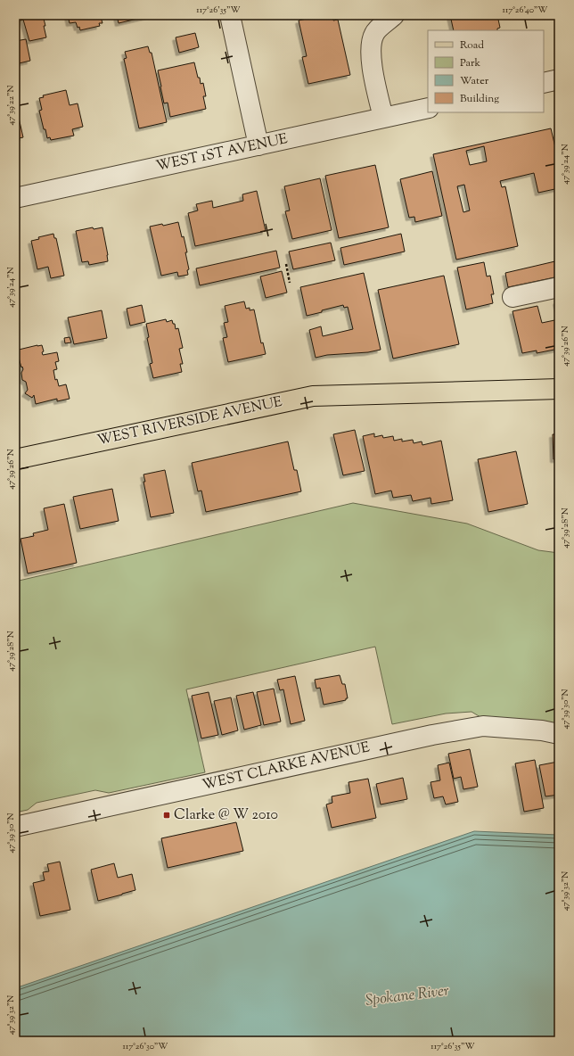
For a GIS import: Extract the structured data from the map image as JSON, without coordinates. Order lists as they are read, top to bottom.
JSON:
{
  "streets": {
    "main road": ["WEST RIVERSIDE AVENUE"],
    "street": ["WEST 1ST AVENUE", "WEST CLARKE AVENUE"]
  },
  "water": ["Spokane River"],
  "places": {
    "transit": ["Clarke @ W 2010"]
  },
  "legend": [
    "Road",
    "Park",
    "Water",
    "Building"
  ],
  "coordinates": [
    "117°26'35\"W",
    "117°26'40\"W",
    "47°39'22\"N",
    "47°39'24\"N",
    "47°39'26\"N",
    "47°39'28\"N",
    "47°39'30\"N",
    "47°39'32\"N",
    "117°26'30\"W"
  ]
}
